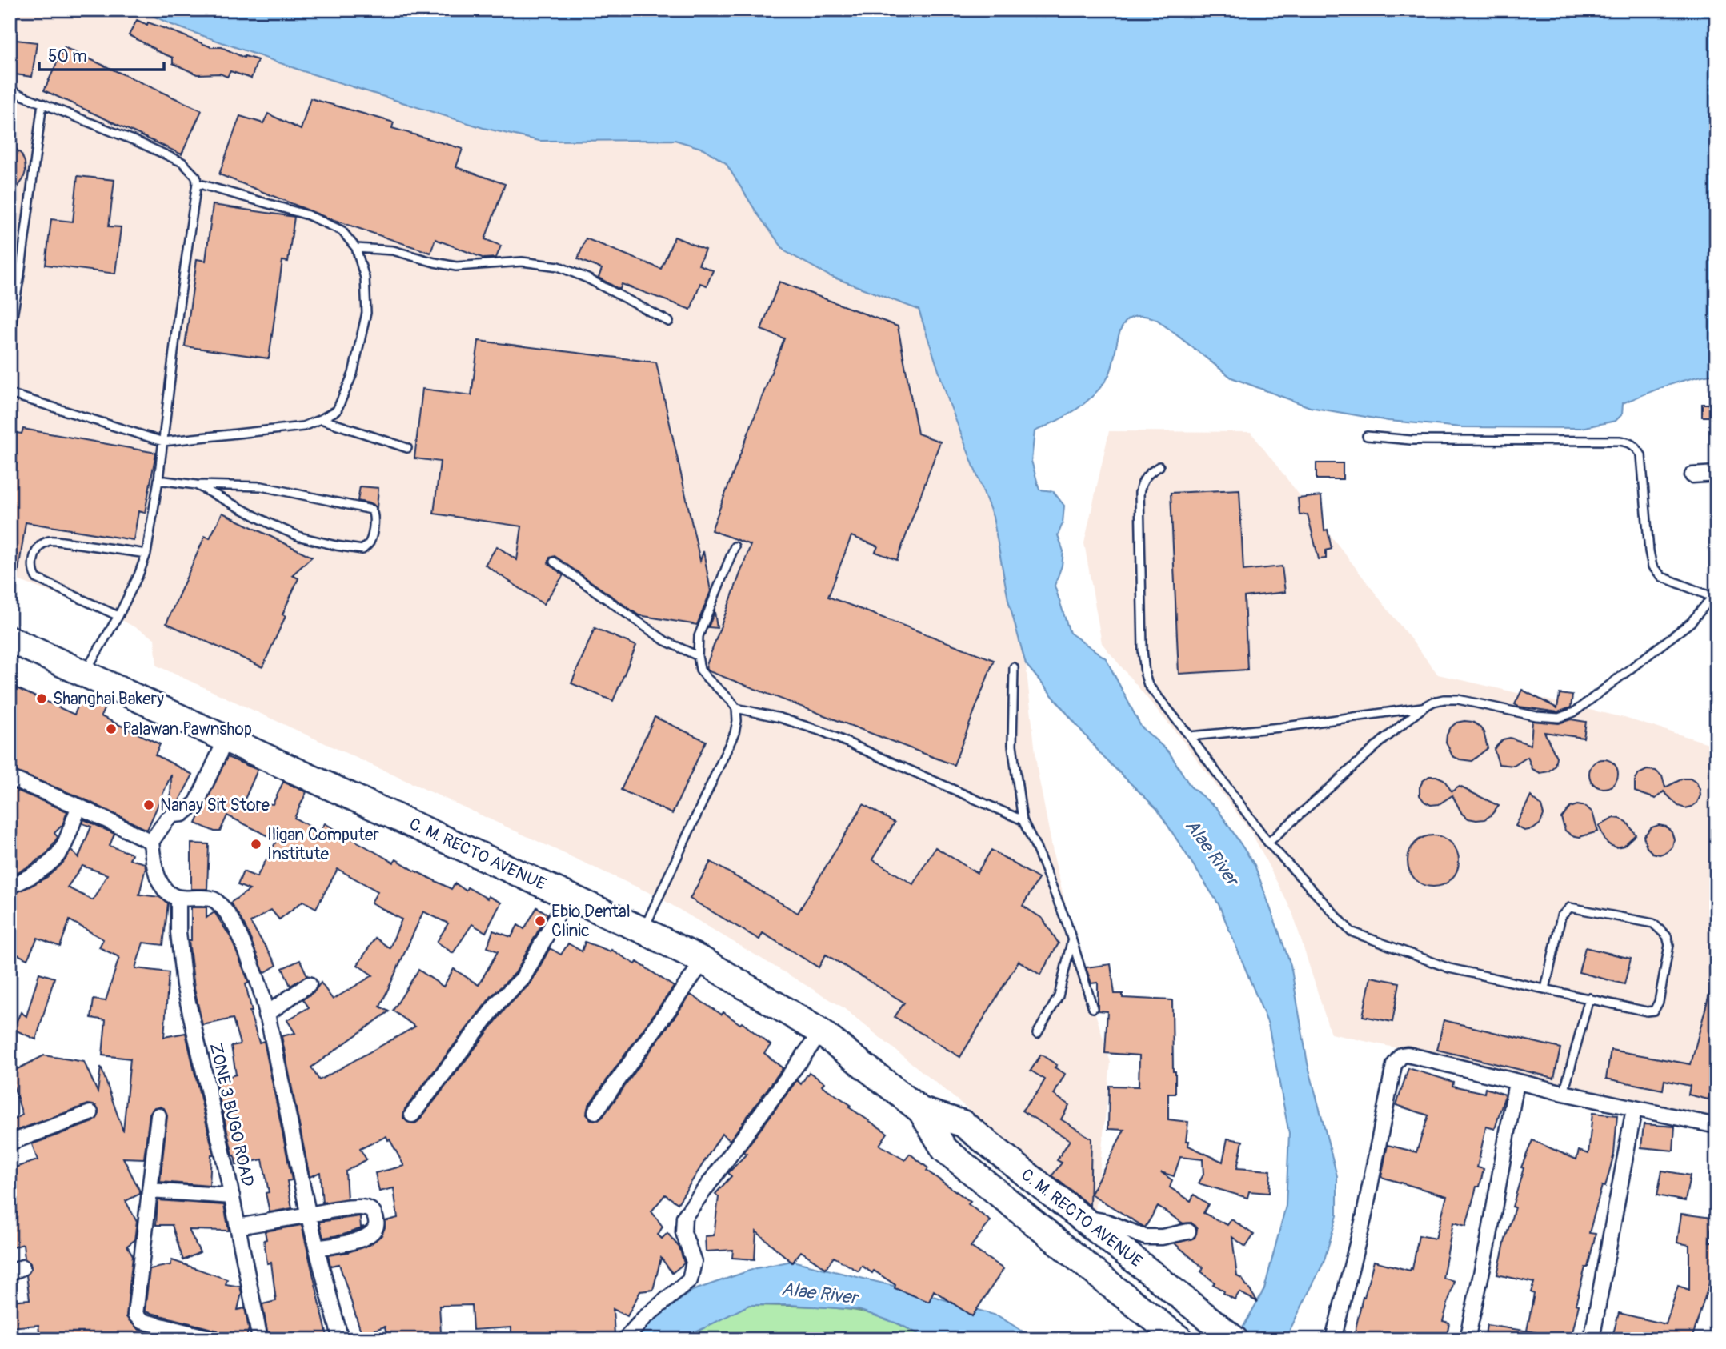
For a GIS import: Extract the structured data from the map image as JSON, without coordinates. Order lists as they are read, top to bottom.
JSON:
{
  "streets": {
    "highway": ["C. M. RECTO AVENUE"],
    "street": ["ZONE 3 BUGO ROAD"]
  },
  "water": ["Alae River"],
  "places": [
    "Shanghai Bakery",
    "Palawan Pawnshop",
    "Nanay Sit Store",
    "Iligan Computer Institute",
    "Ebio Dental Clinic"
  ],
  "scale_bar": "50 m"
}
